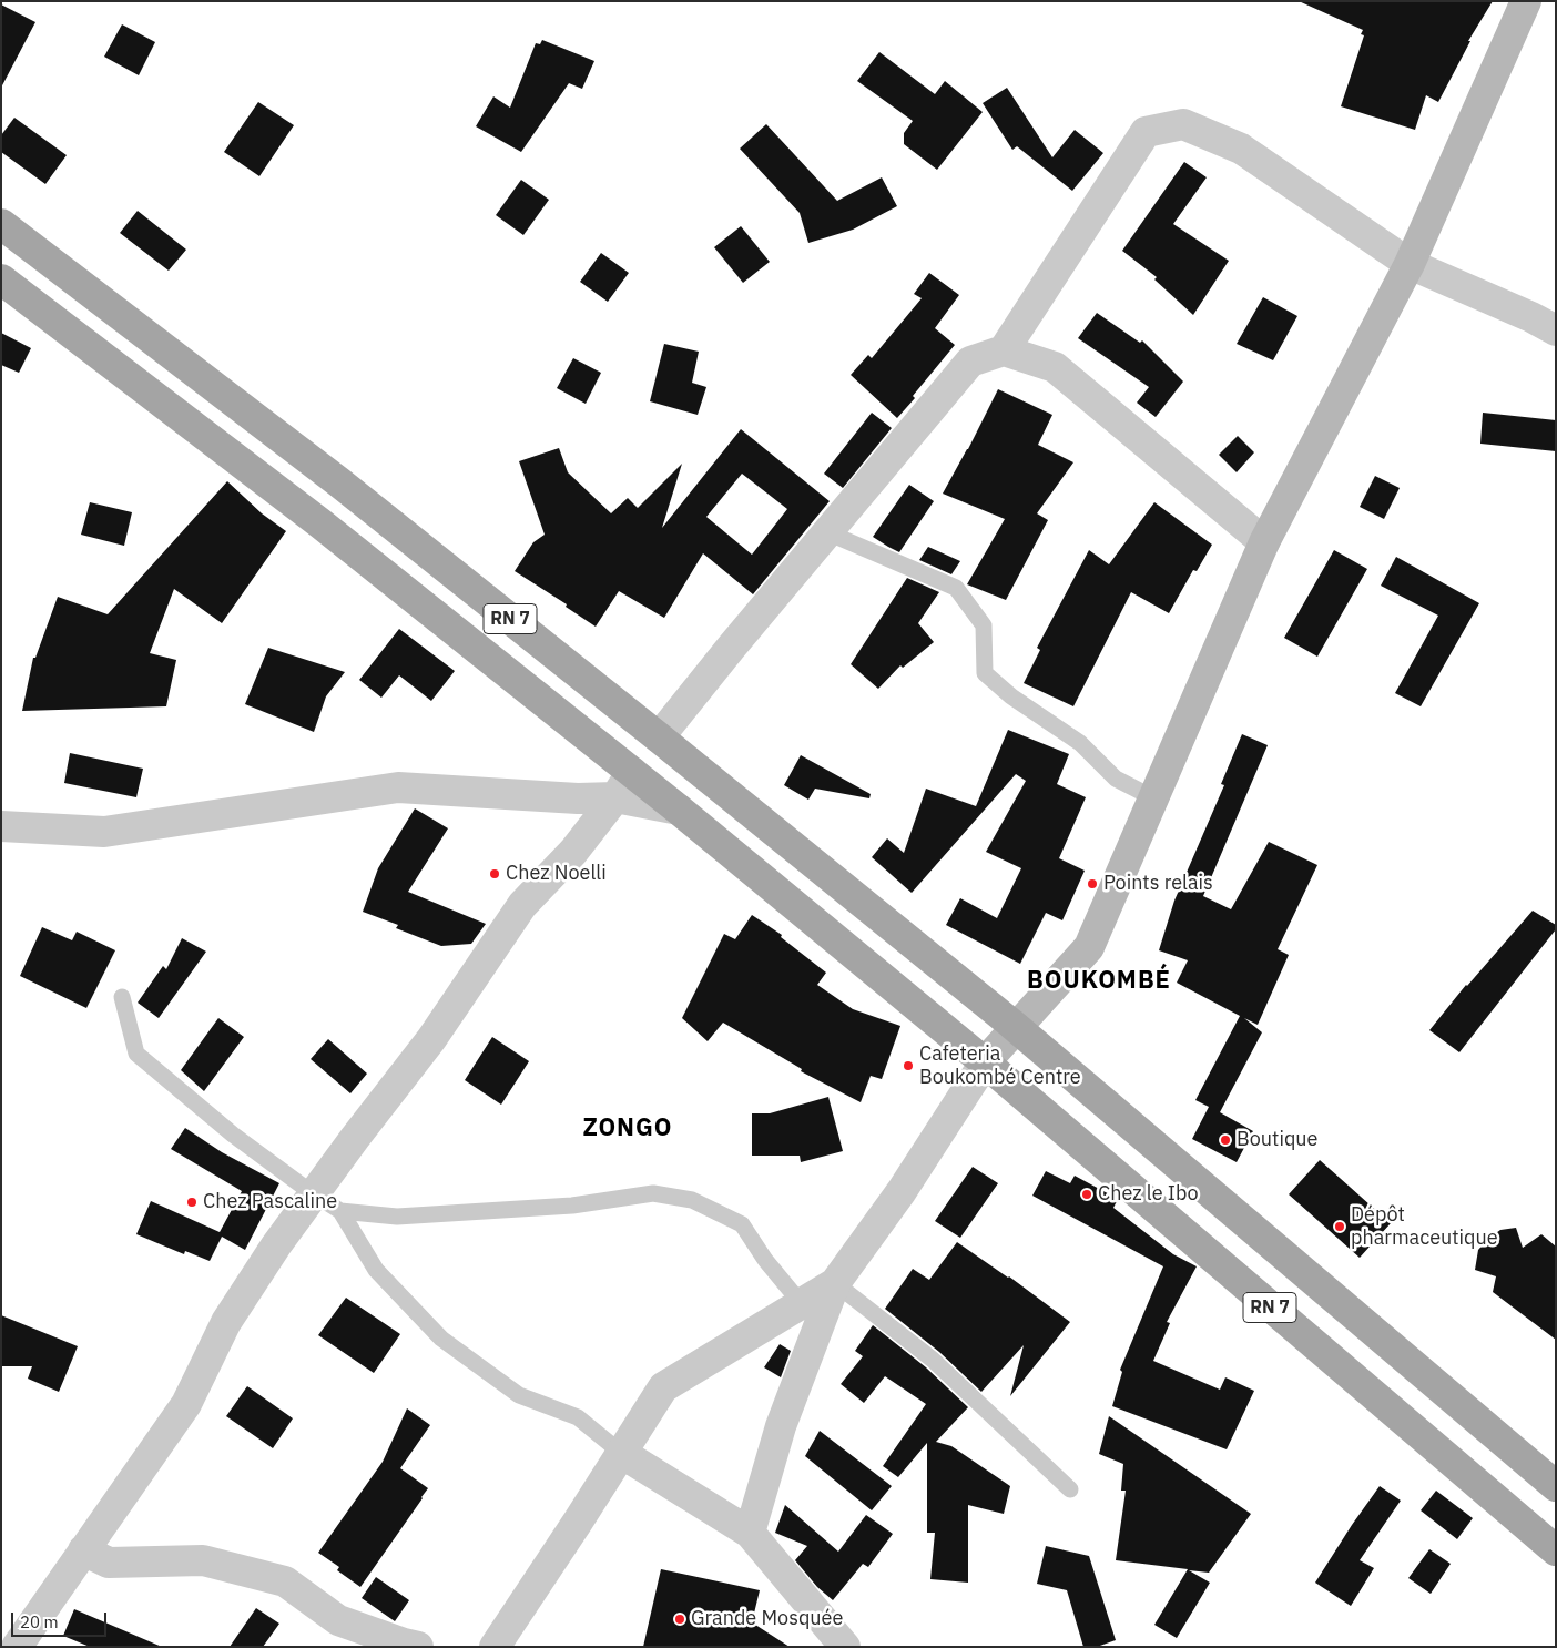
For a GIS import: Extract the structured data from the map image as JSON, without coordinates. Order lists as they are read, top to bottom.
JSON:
{
  "streets": {
    "main road": ["RN 7"]
  },
  "districts": ["BOUKOMBÉ", "ZONGO"],
  "places": [
    "Chez Noelli",
    "Points relais",
    "Cafeteria Boukombé Centre",
    "Boutique",
    "Chez le Ibo",
    "Chez Pascaline",
    "Dépôt pharmaceutique",
    "Grande Mosquée"
  ],
  "scale_bar": "20 m"
}
